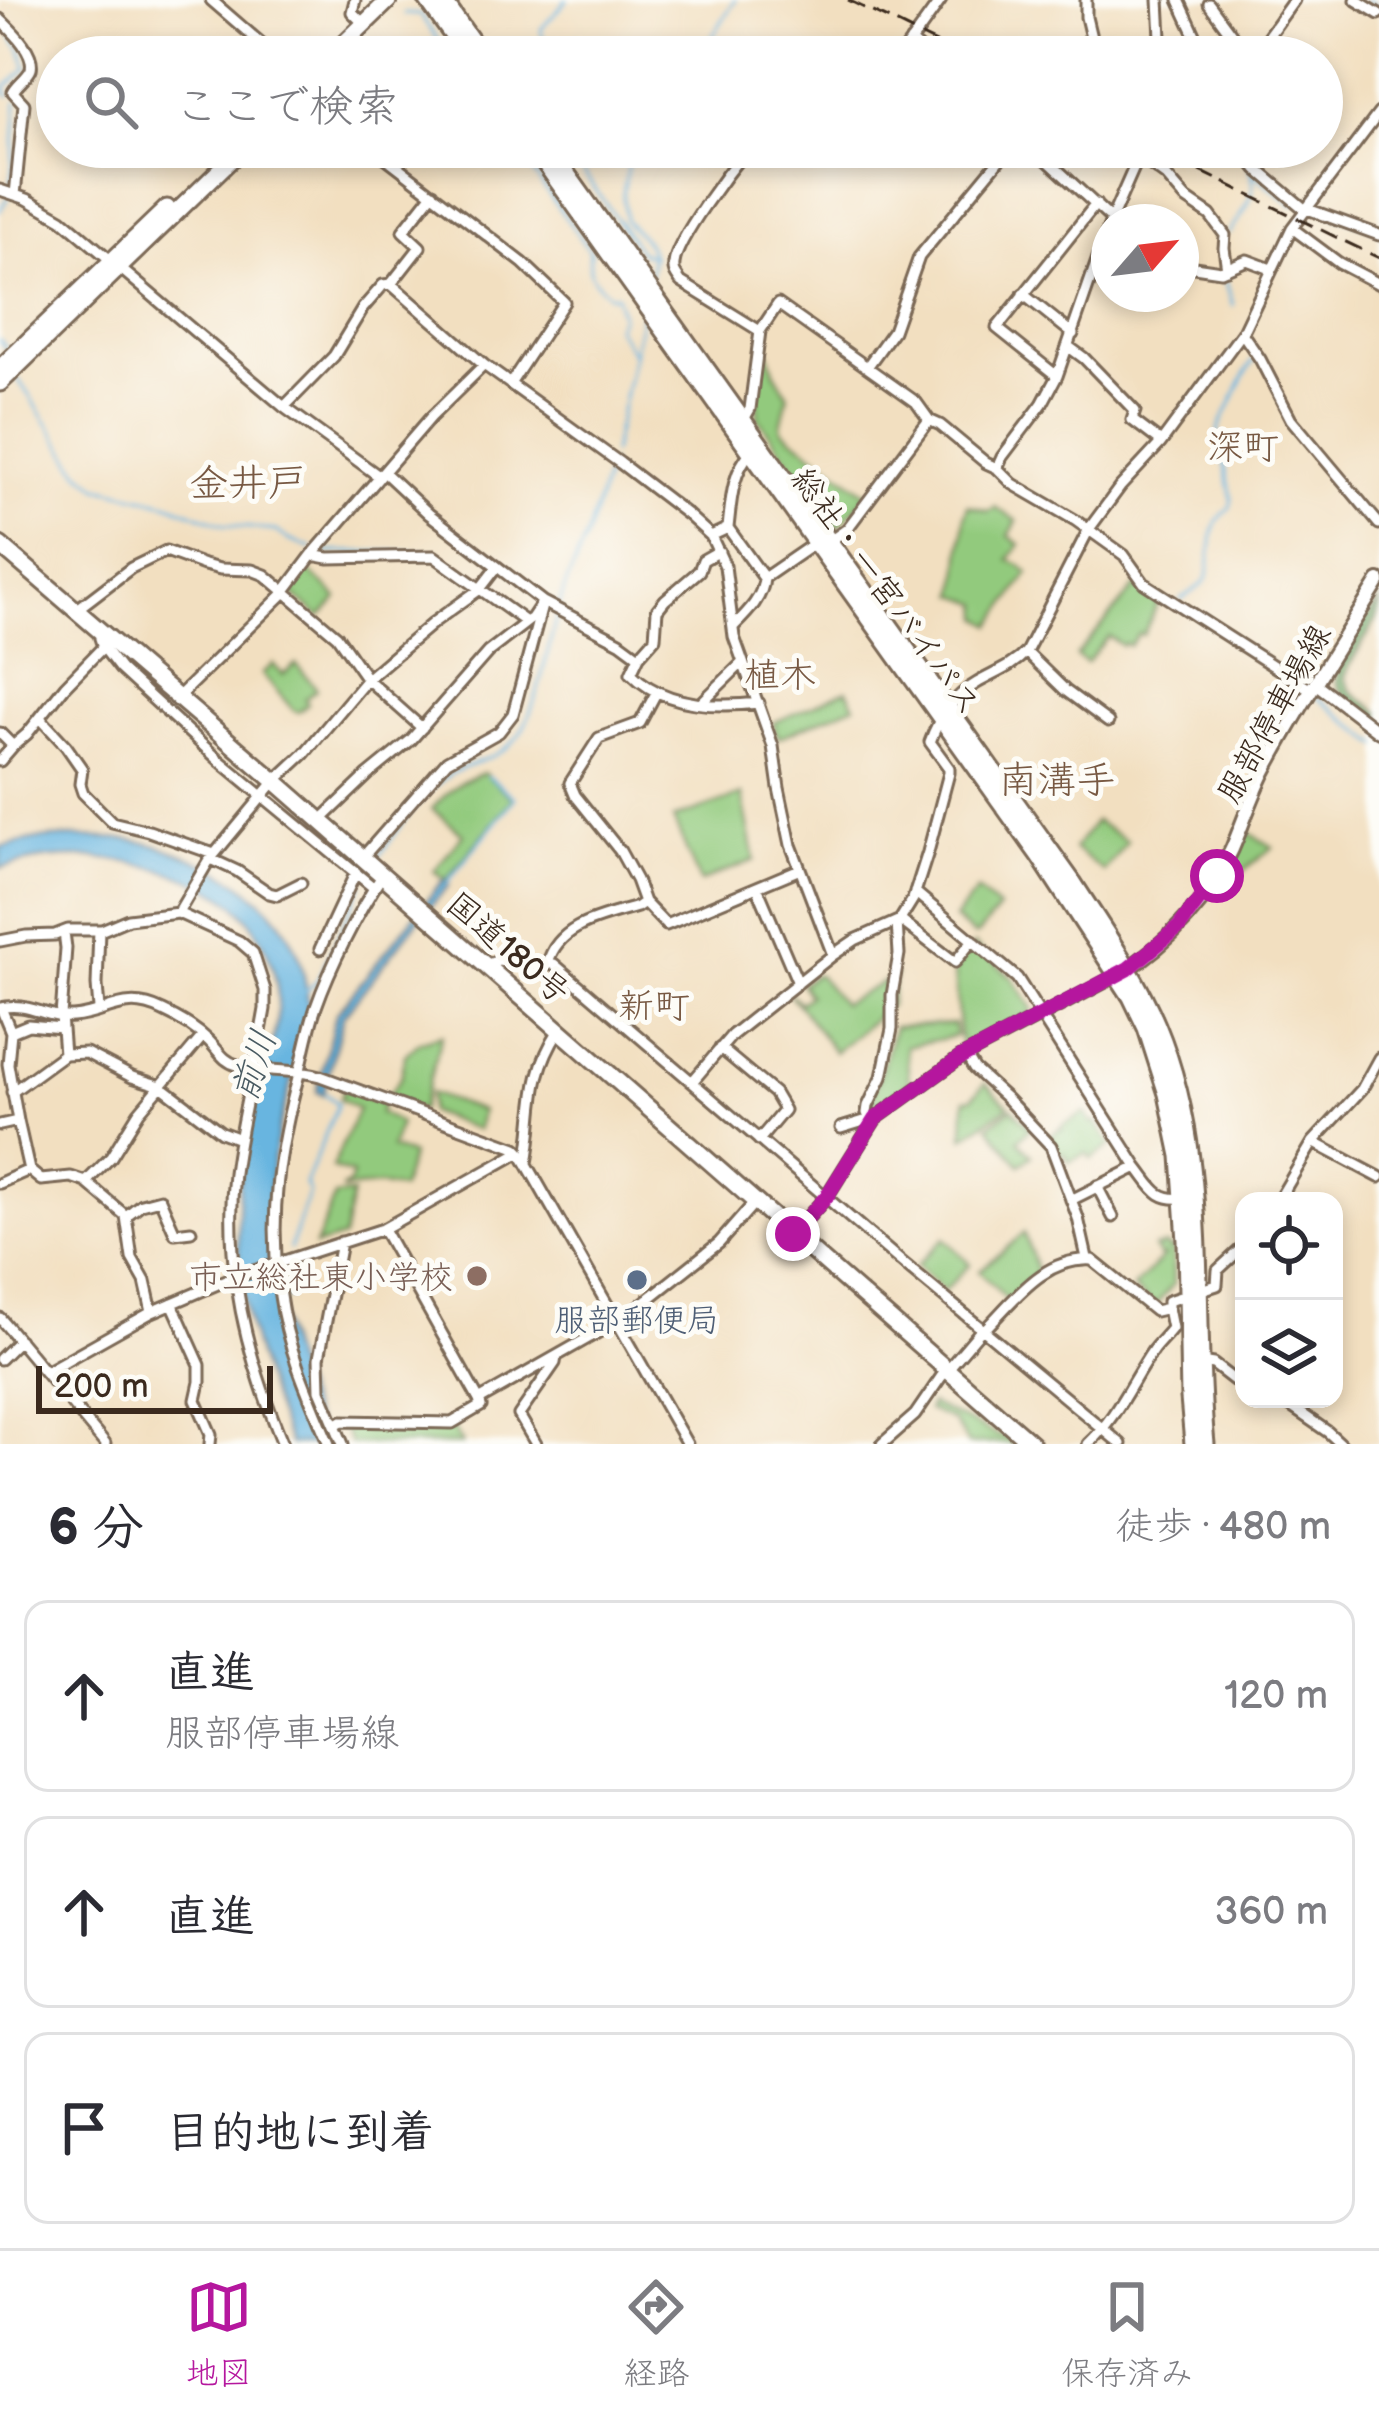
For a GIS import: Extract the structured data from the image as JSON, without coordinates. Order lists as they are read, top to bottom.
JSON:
{
  "streets": {
    "highway": ["総社・一宮バイパス", "国道180号"],
    "main road": ["服部停車場線"]
  },
  "crossings": [
    ["総社・一宮バイパス", "服部停車場線"]
  ],
  "districts": [
    "深町",
    "金井戸",
    "植木",
    "南溝手",
    "新町"
  ],
  "water": ["前川"],
  "places": ["市立総社東小学校", "服部郵便局"],
  "scale_bar": "200 m",
  "north": "top right",
  "page": {
    "search": "ここで検索",
    "scale": "200 m",
    "heading": ["6 分", "徒歩 · 480 m"],
    "list": [
      ["直進", "服部停車場線", "120 m"],
      ["直進", "360 m"],
      "目的地に到着"
    ],
    "nav": ["地図", "経路", "保存済み"]
  }
}
